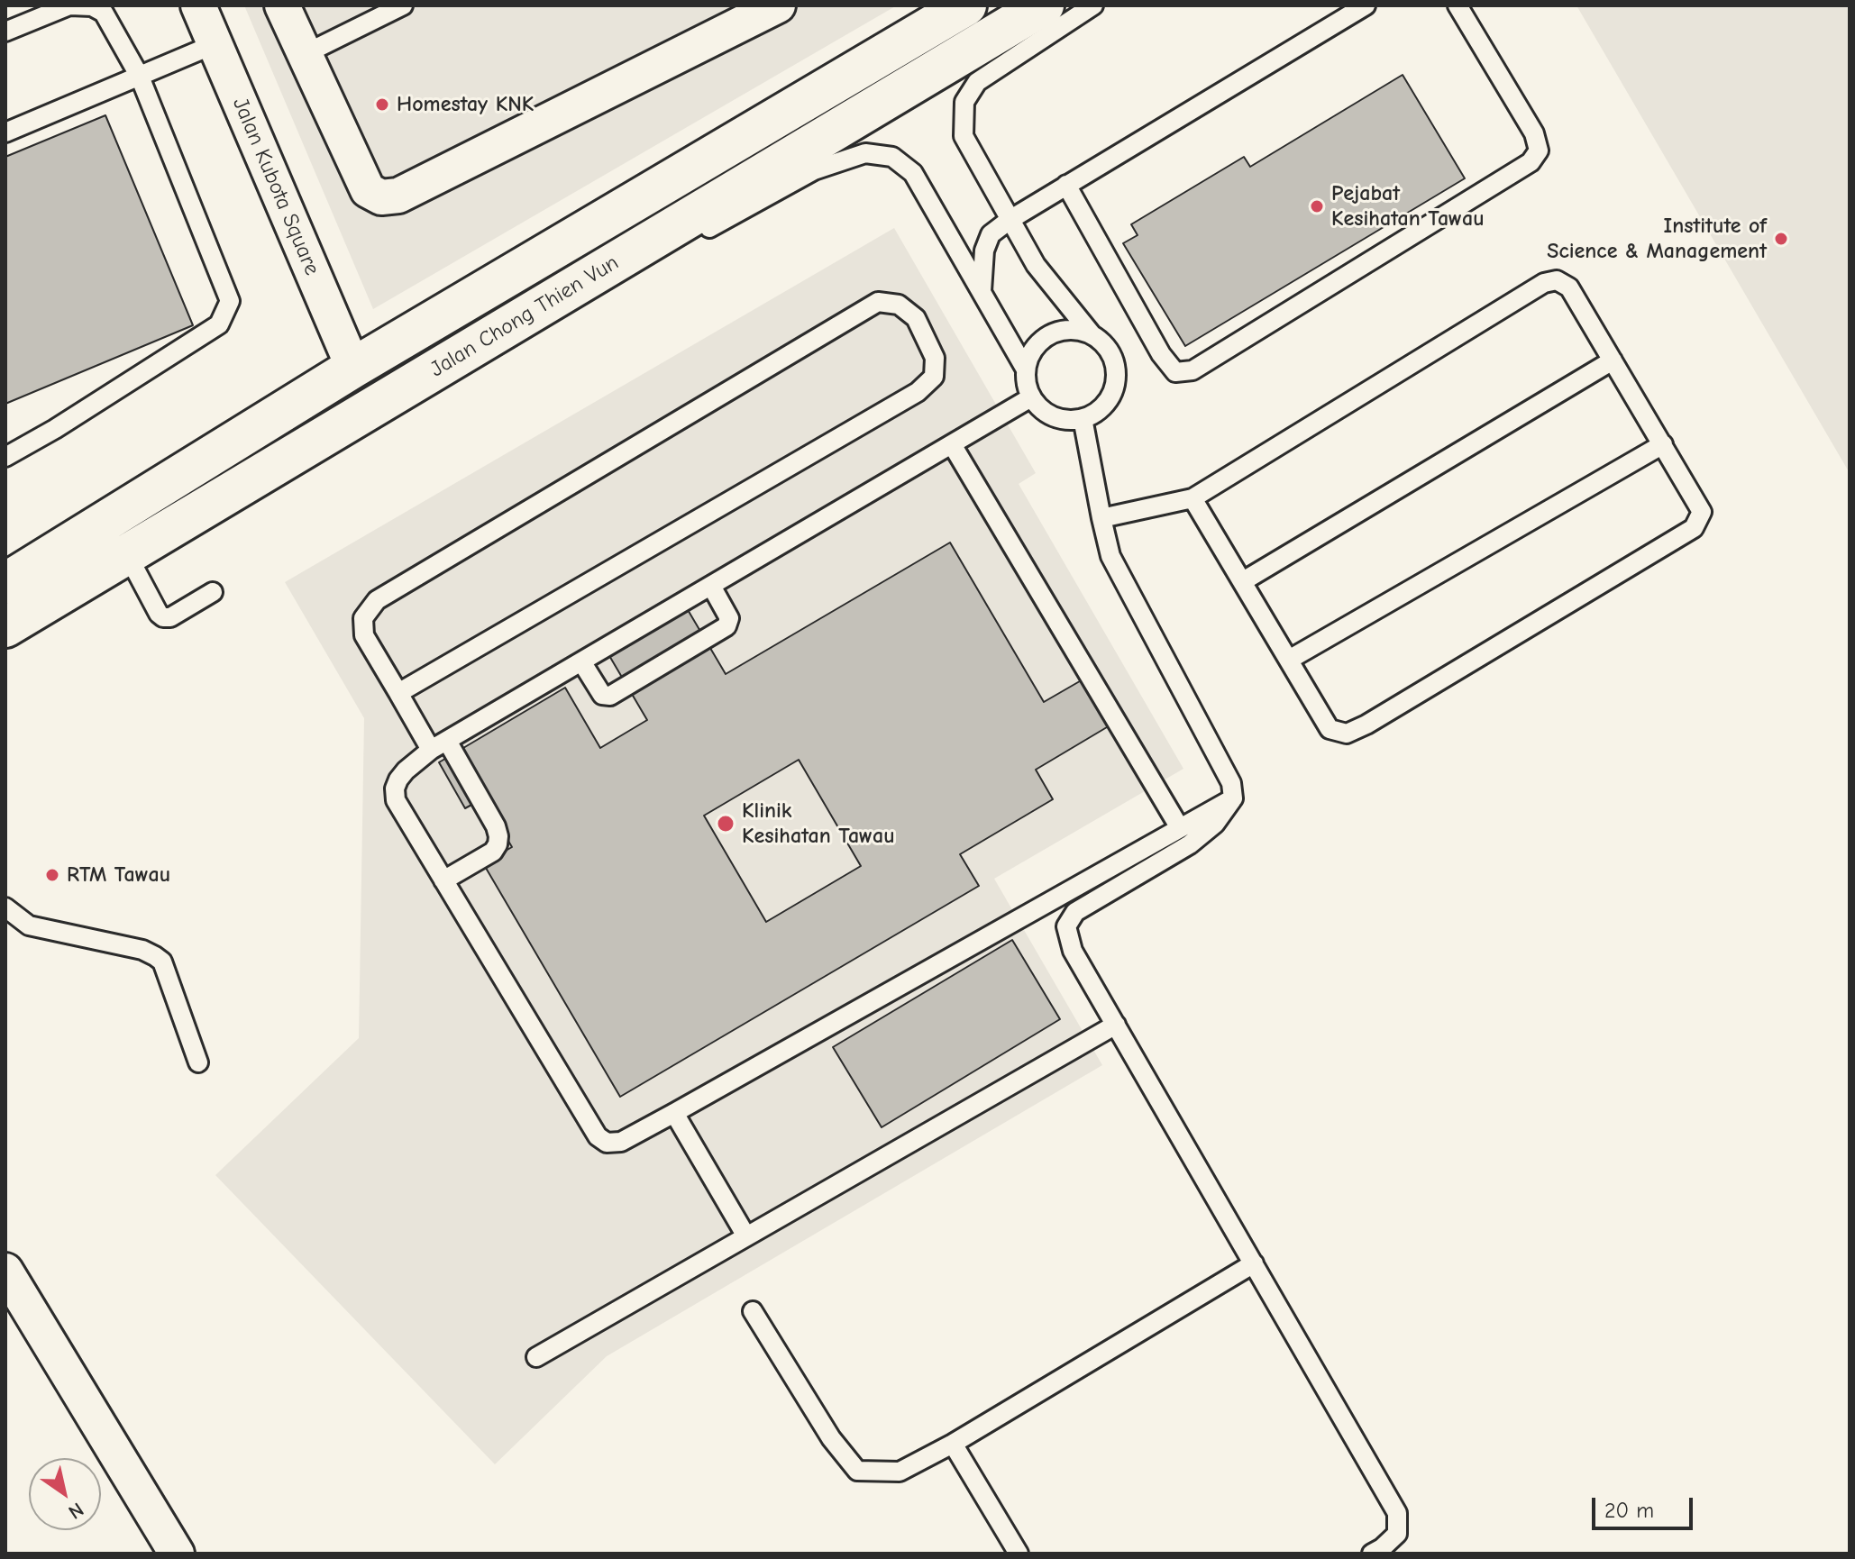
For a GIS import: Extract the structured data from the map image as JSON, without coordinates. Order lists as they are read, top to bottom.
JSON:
{
  "streets": {
    "main road": ["Jalan Chong Thien Vun"],
    "street": ["Jalan Kubota Square"]
  },
  "crossings": [
    ["Jalan Kubota Square", "Jalan Chong Thien Vun"]
  ],
  "places": [
    "Homestay KNK",
    "Pejabat Kesihatan Tawau",
    "Institute of Science & Management",
    "Klinik Kesihatan Tawau",
    "RTM Tawau"
  ],
  "scale_bar": "20 m",
  "north": "bottom right"
}
